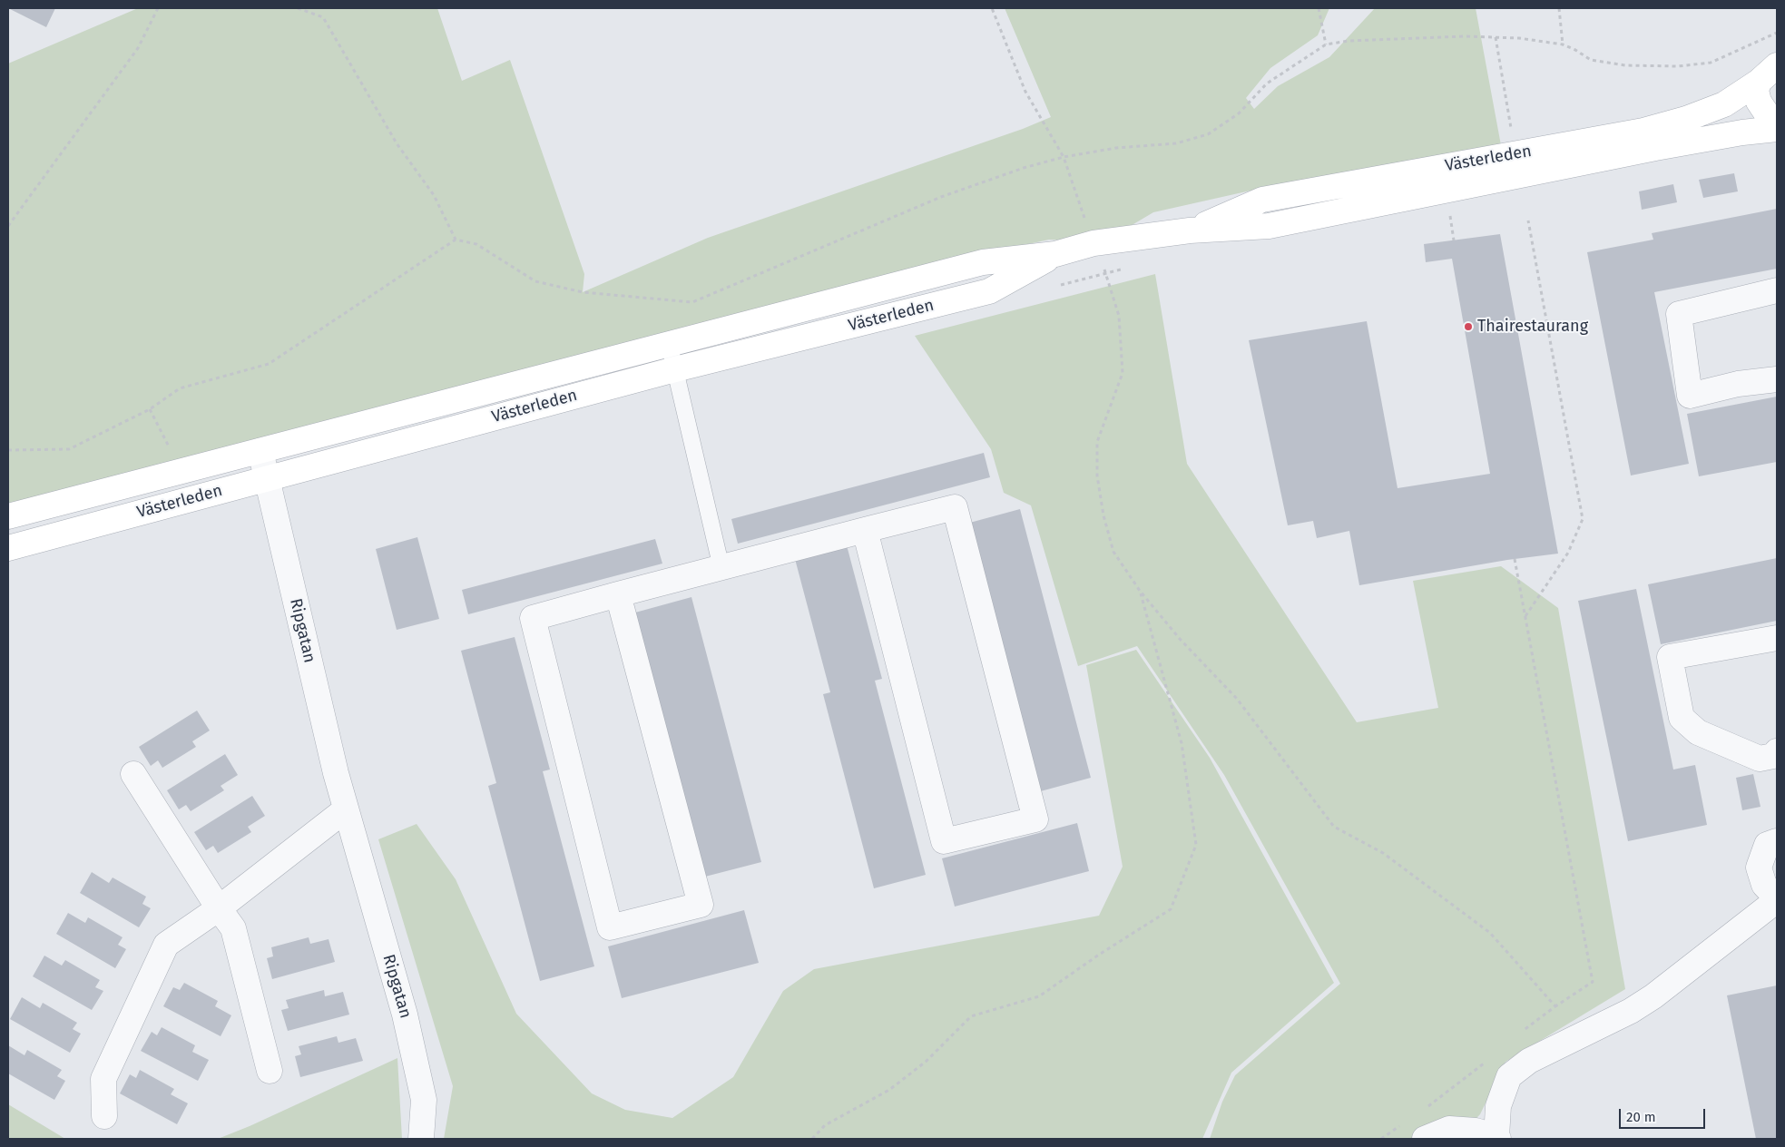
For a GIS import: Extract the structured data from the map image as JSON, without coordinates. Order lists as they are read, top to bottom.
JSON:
{
  "streets": {
    "street": ["Västerleden", "Ripgatan"]
  },
  "crossings": [
    ["Västerleden", "Ripgatan"]
  ],
  "places": ["Thairestaurang"],
  "scale_bar": "20 m"
}
